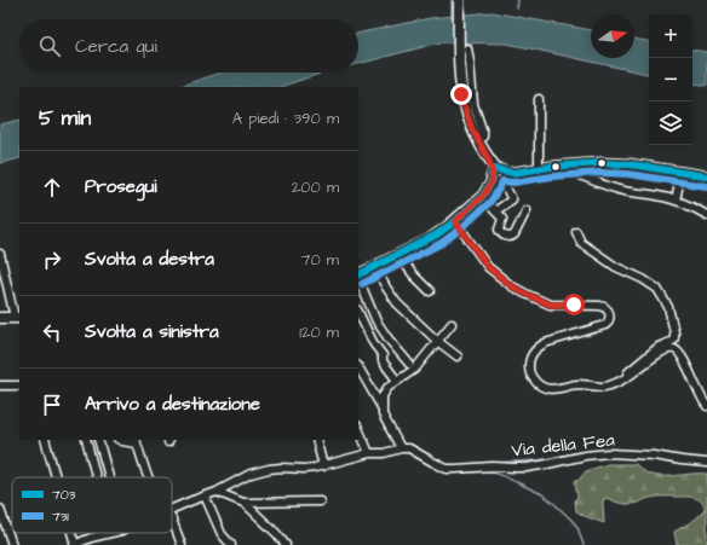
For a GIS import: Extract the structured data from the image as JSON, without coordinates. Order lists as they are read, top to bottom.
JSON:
{
  "streets": {
    "street": ["Via della Fea"]
  },
  "lines": ["transit line 703", "transit line 731"],
  "legend": ["703", "731"],
  "north": "right",
  "page": {
    "map_buttons": ["+", "−"],
    "search": "Cerca qui",
    "heading": ["5 min", "A piedi · 390 m"],
    "list": [
      ["Prosegui", "200 m"],
      ["Svolta a destra", "70 m"],
      ["Svolta a sinistra", "120 m"],
      "Arrivo a destinazione"
    ]
  }
}
